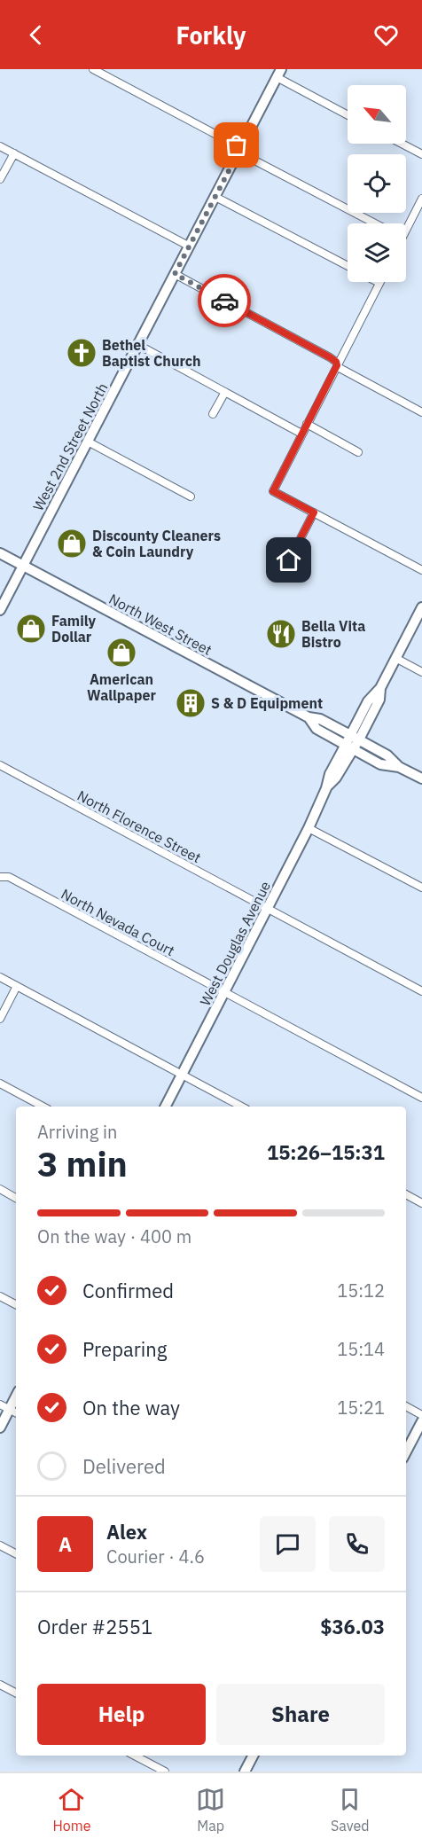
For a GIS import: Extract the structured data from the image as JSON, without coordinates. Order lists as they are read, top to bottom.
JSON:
{
  "streets": {
    "street": [
      "West 2nd Street North",
      "North West Street",
      "North Florence Street",
      "North Nevada Court",
      "West Douglas Avenue"
    ]
  },
  "crossings": [
    ["West 2nd Street North", "North West Street"],
    ["North West Street", "West Douglas Avenue"],
    ["North Florence Street", "West Douglas Avenue"],
    ["North Nevada Court", "West Douglas Avenue"]
  ],
  "places": {
    "church": ["Bethel Baptist Church"],
    "shop": ["Discounty Cleaners & Coin Laundry", "Family Dollar", "American Wallpaper"],
    "restaurant": ["Bella Vita Bistro"],
    "building": ["S & D Equipment"]
  },
  "north": "top left",
  "page": {
    "header": "Forkly",
    "heading": ["3 min", "Arriving in", "15:26–15:31"],
    "panel": [
      "Alex",
      "Courier · 4.6",
      "Order #2551",
      "$36.03"
    ],
    "bar": "On the way · 400 m",
    "list": [
      ["Confirmed", "15:12"],
      ["Preparing", "15:14"],
      ["On the way", "15:21"],
      "Delivered"
    ],
    "round": "A",
    "buttons": ["Help", "Share"],
    "tabs": ["Home", "Map", "Saved"]
  }
}
